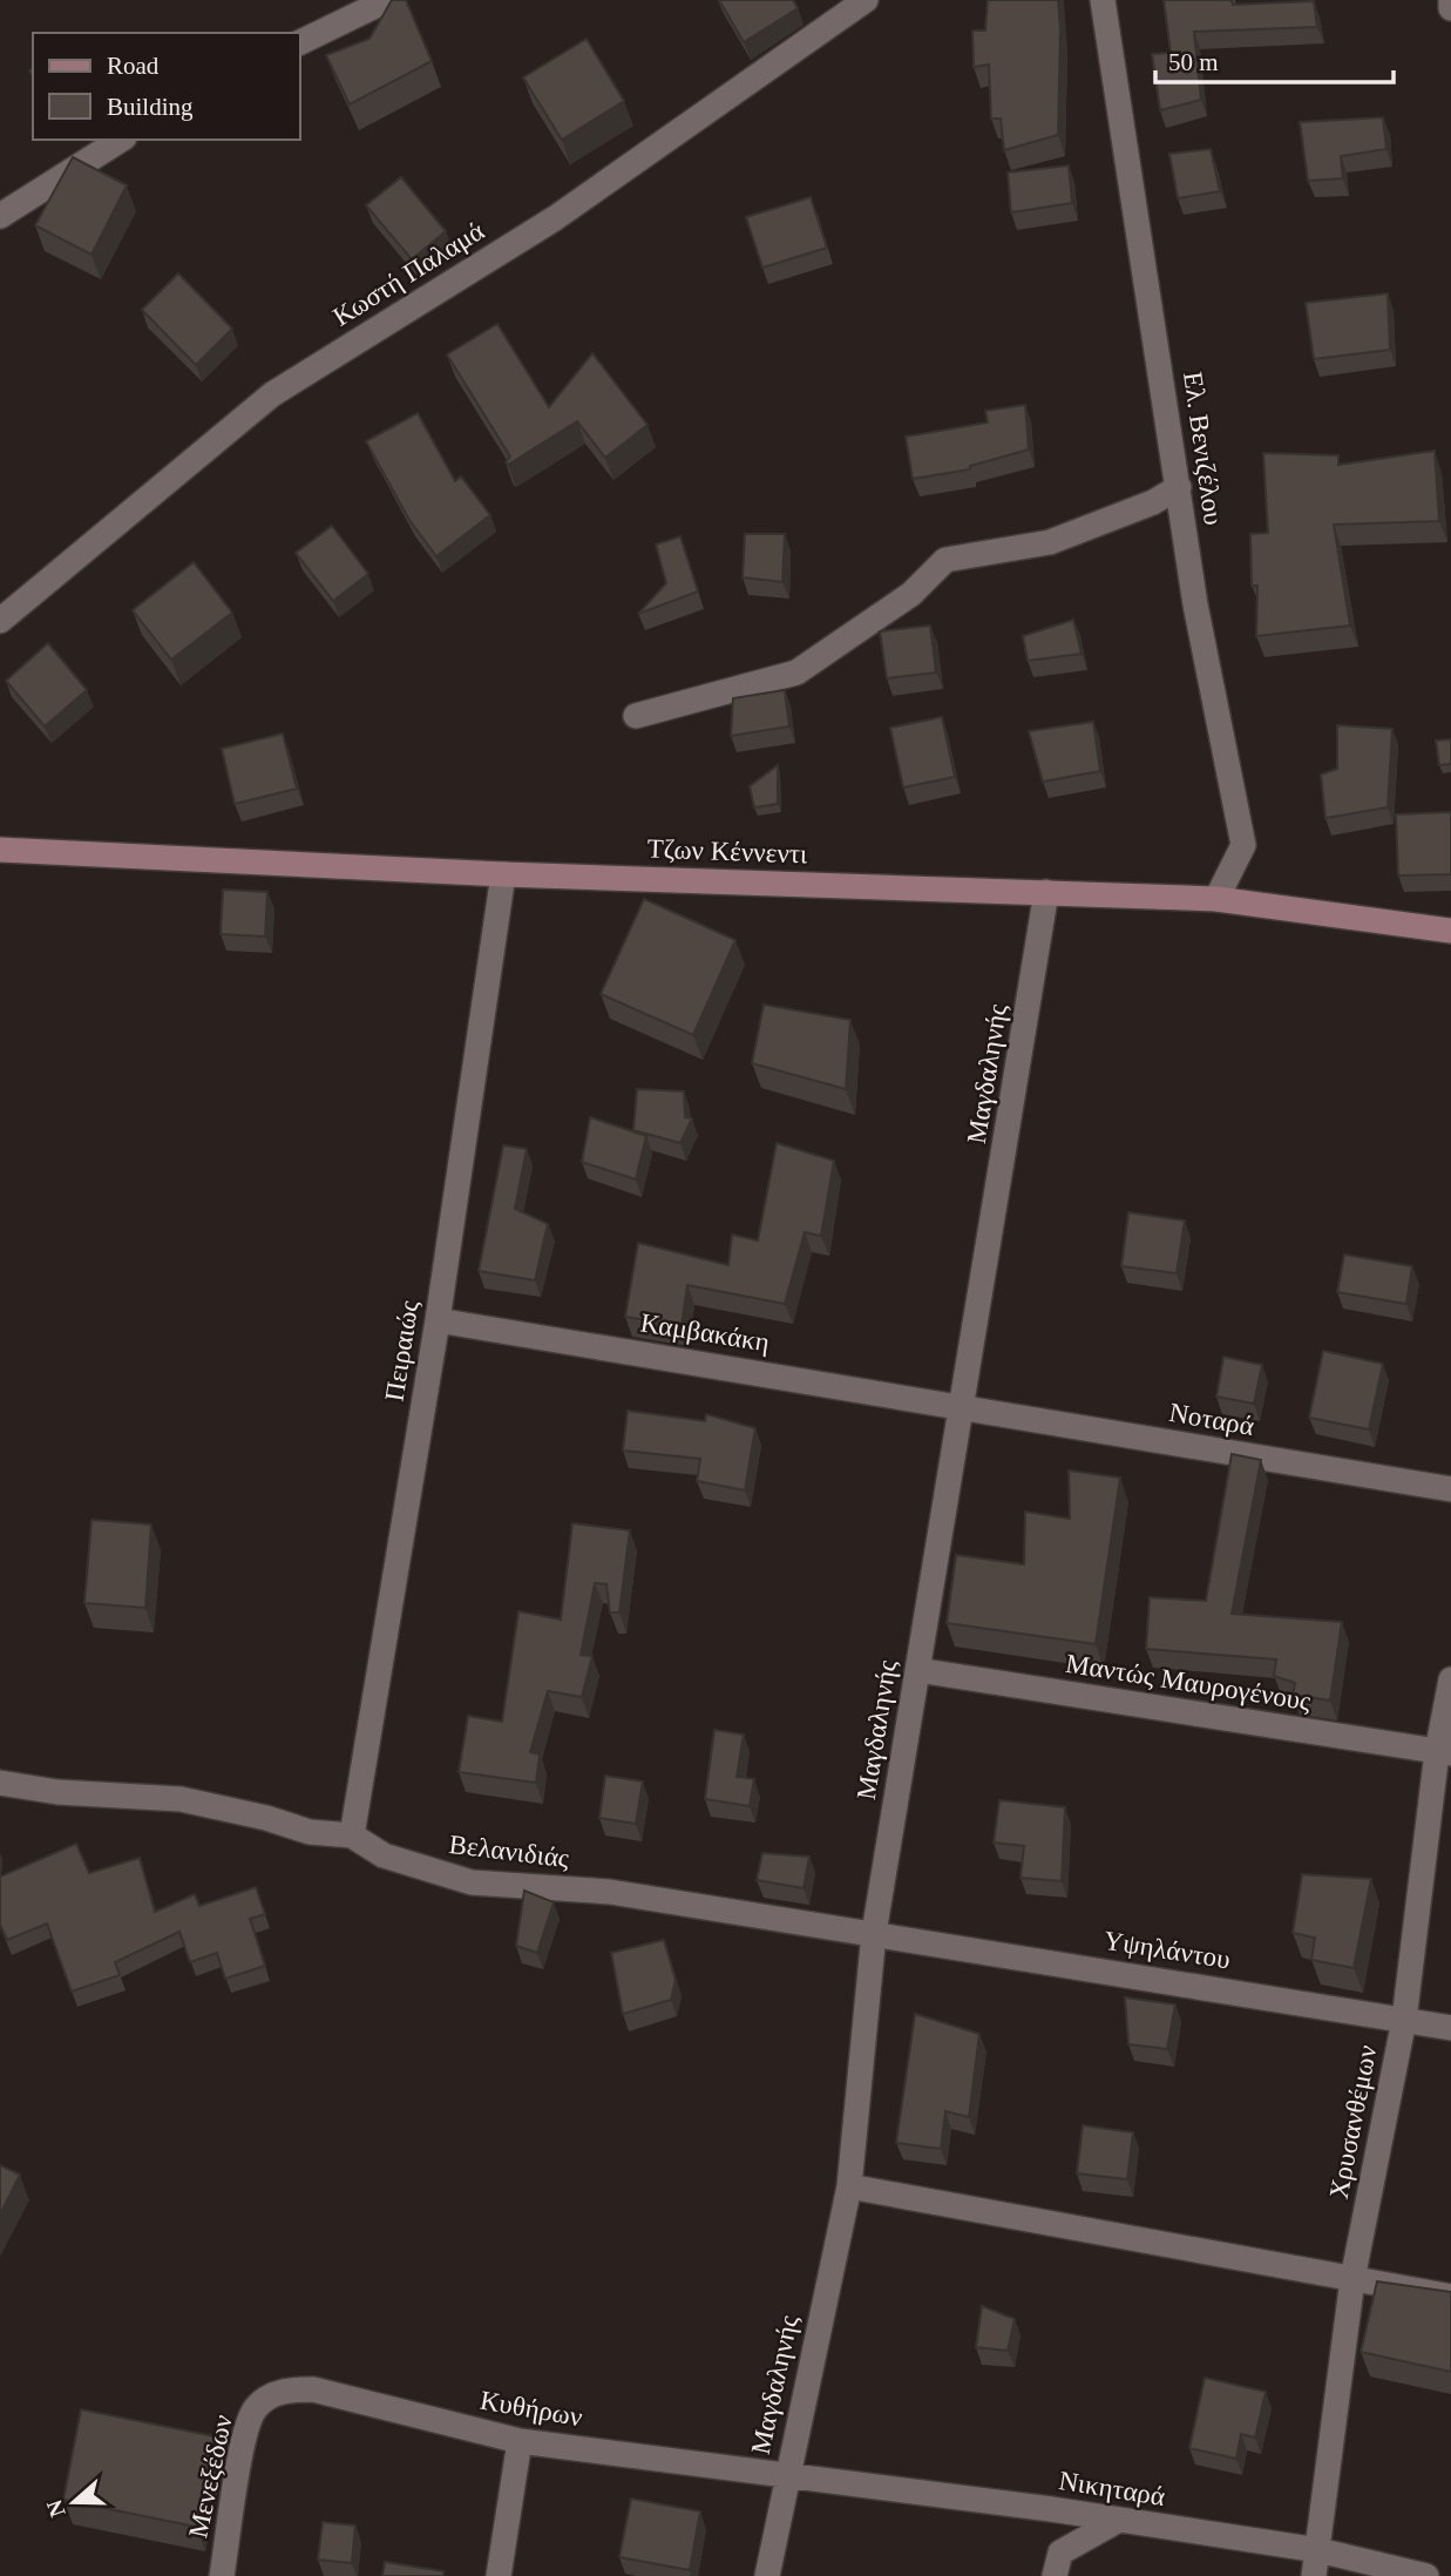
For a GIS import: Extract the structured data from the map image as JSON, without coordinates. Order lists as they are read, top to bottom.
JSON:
{
  "streets": {
    "street": [
      "Κωστή Παλαμά",
      "Ελ. Βενιζέλου",
      "Τζων Κέννεντι",
      "Μαγδαληνής",
      "Καμβακάκη",
      "Πειραιώς",
      "Νοταρά",
      "Μαντώς Μαυρογένους",
      "Βελανιδιάς",
      "Υψηλάντου",
      "Χρυσανθέμων",
      "Κυθήρων",
      "Μενεξέδων",
      "Νικηταρά"
    ]
  },
  "crossings": [
    ["Ελ. Βενιζέλου", "Τζων Κέννεντι"],
    ["Τζων Κέννεντι", "Μαγδαληνής"],
    ["Τζων Κέννεντι", "Πειραιώς"],
    ["Μαγδαληνής", "Καμβακάκη"],
    ["Μαγδαληνής", "Νοταρά"],
    ["Μαγδαληνής", "Μαντώς Μαυρογένους"],
    ["Μαγδαληνής", "Βελανιδιάς"],
    ["Μαγδαληνής", "Υψηλάντου"],
    ["Μαγδαληνής", "Κυθήρων"],
    ["Μαγδαληνής", "Νικηταρά"],
    ["Καμβακάκη", "Πειραιώς"],
    ["Καμβακάκη", "Νοταρά"],
    ["Πειραιώς", "Βελανιδιάς"],
    ["Μαντώς Μαυρογένους", "Χρυσανθέμων"],
    ["Βελανιδιάς", "Υψηλάντου"],
    ["Υψηλάντου", "Χρυσανθέμων"],
    ["Χρυσανθέμων", "Νικηταρά"],
    ["Κυθήρων", "Μενεξέδων"],
    ["Κυθήρων", "Νικηταρά"]
  ],
  "legend": ["Road", "Building"],
  "scale_bar": "50 m",
  "north": "left"
}
